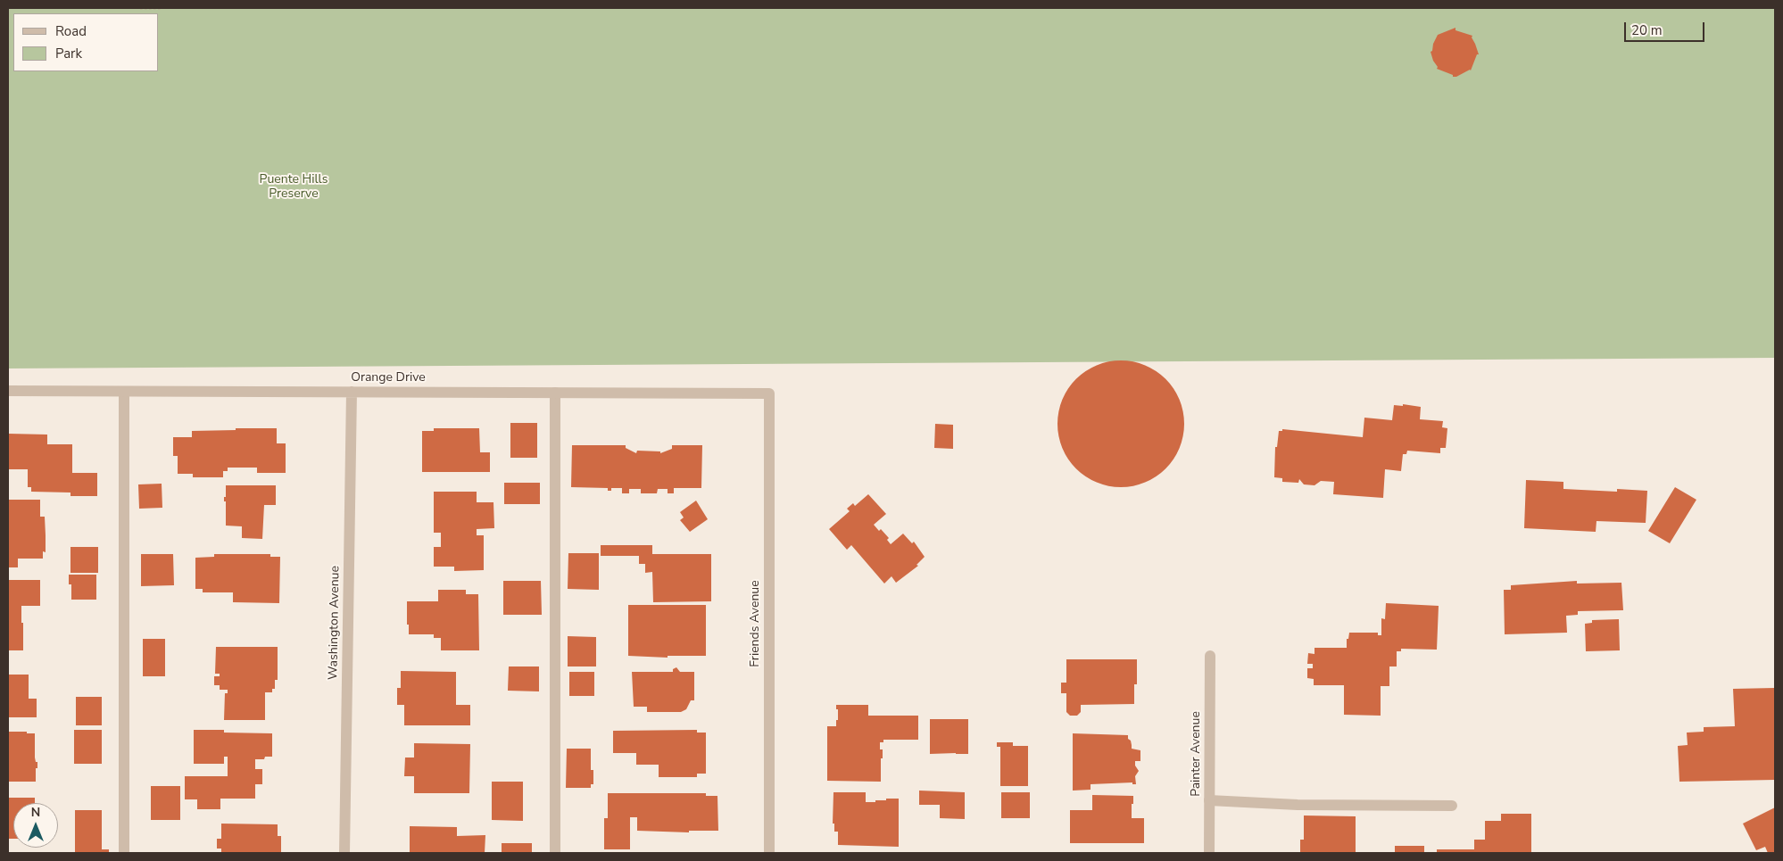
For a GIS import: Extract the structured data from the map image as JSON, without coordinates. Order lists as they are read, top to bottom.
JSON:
{
  "streets": {
    "street": [
      "Orange Drive",
      "Washington Avenue",
      "Friends Avenue",
      "Painter Avenue"
    ]
  },
  "crossings": [
    ["Orange Drive", "Washington Avenue"],
    ["Orange Drive", "Friends Avenue"]
  ],
  "parks": ["Puente Hills Preserve"],
  "legend": ["Road", "Park"],
  "scale_bar": "20 m",
  "north": "top"
}
